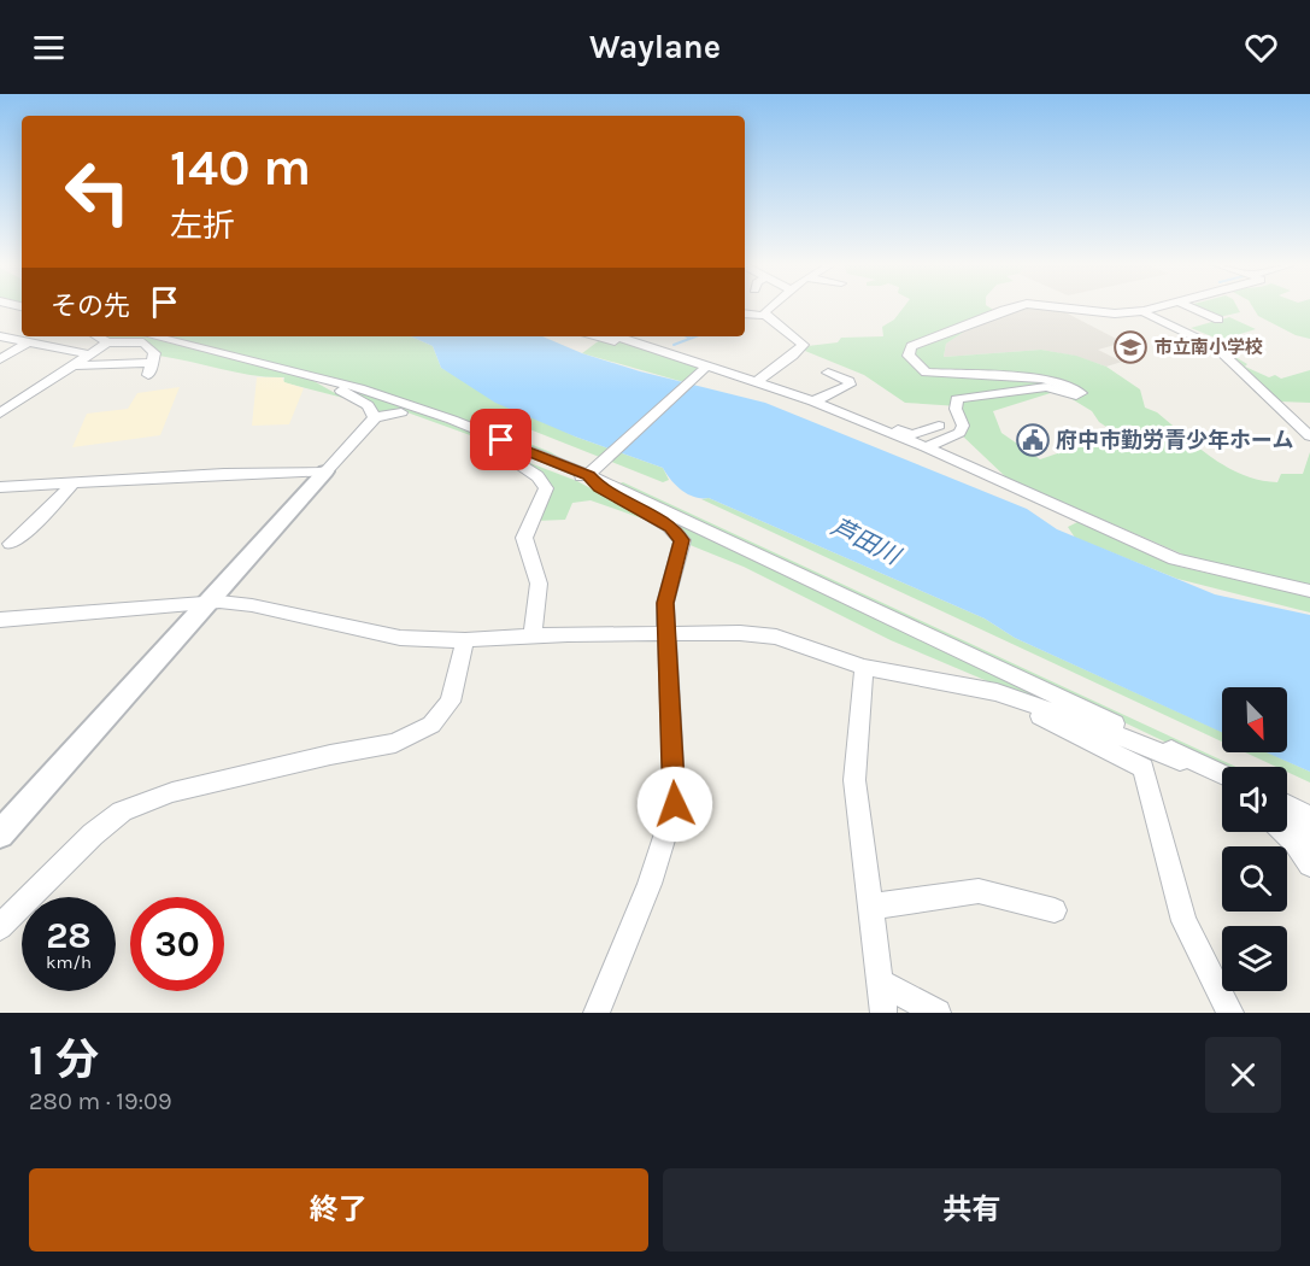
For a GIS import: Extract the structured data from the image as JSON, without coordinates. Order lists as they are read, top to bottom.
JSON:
{
  "water": ["芦田川"],
  "places": {
    "school or university": ["市立南小学校"],
    "public building": ["府中市勤労青少年ホーム"]
  },
  "north": "bottom right",
  "page": {
    "header": "Waylane",
    "turn": ["140 m", "左折"],
    "then": "その先",
    "speed": "28 km/h",
    "limit": "30",
    "heading": ["1 分", "280 m · 19:09"],
    "buttons": ["終了", "共有"]
  }
}
